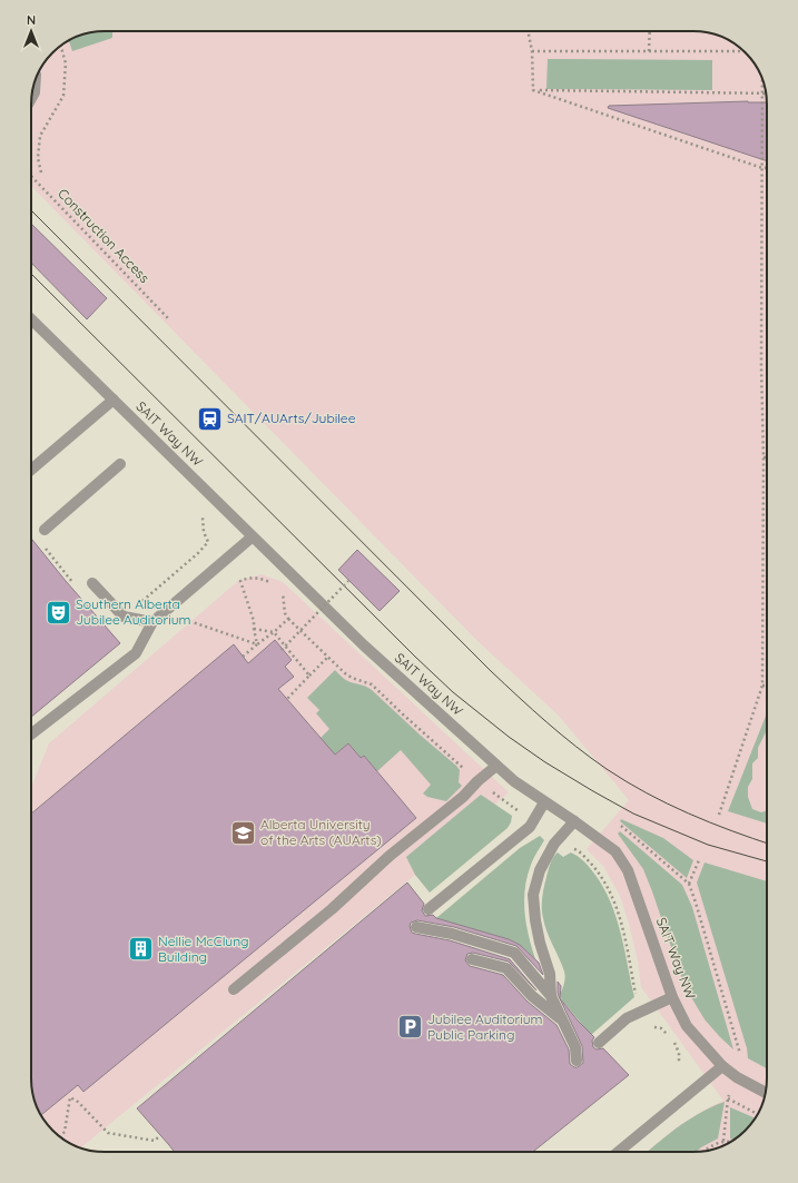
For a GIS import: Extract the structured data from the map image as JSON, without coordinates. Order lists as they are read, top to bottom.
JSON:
{
  "streets": {
    "street": ["SAIT Way NW"],
    "path": ["Construction Access"]
  },
  "places": {
    "station": ["SAIT/AUArts/Jubilee"],
    "theatre": ["Southern Alberta Jubilee Auditorium"],
    "school or university": ["Alberta University of the Arts (AUArts)"],
    "building": ["Nellie McClung Building"],
    "parking": ["Jubilee Auditorium Public Parking"]
  },
  "north": "top"
}
